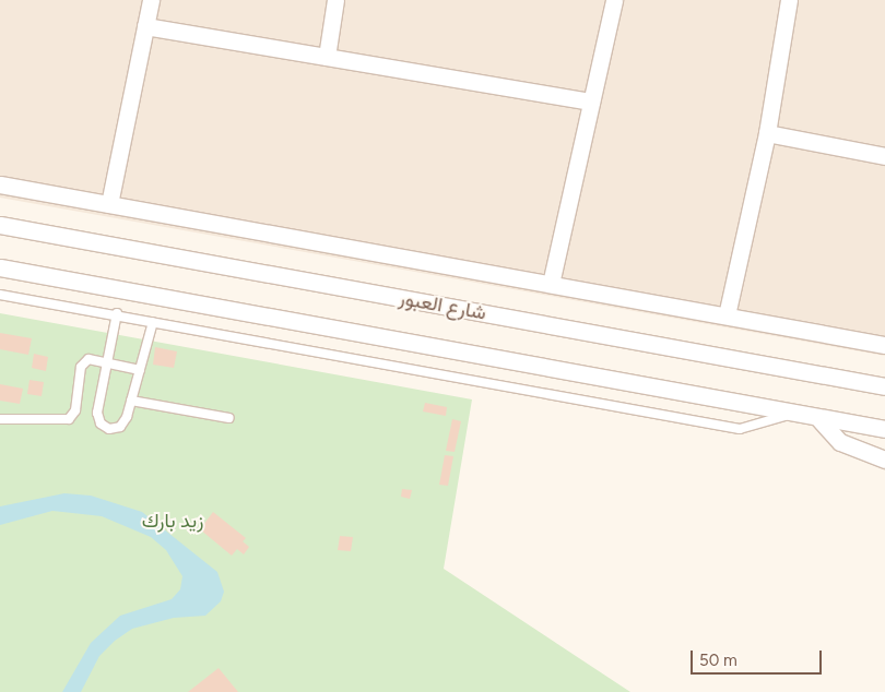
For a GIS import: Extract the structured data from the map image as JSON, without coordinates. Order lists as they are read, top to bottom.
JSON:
{
  "streets": {
    "street": ["شارع العبور"]
  },
  "parks": ["زيد بارك"],
  "scale_bar": "50 m"
}
